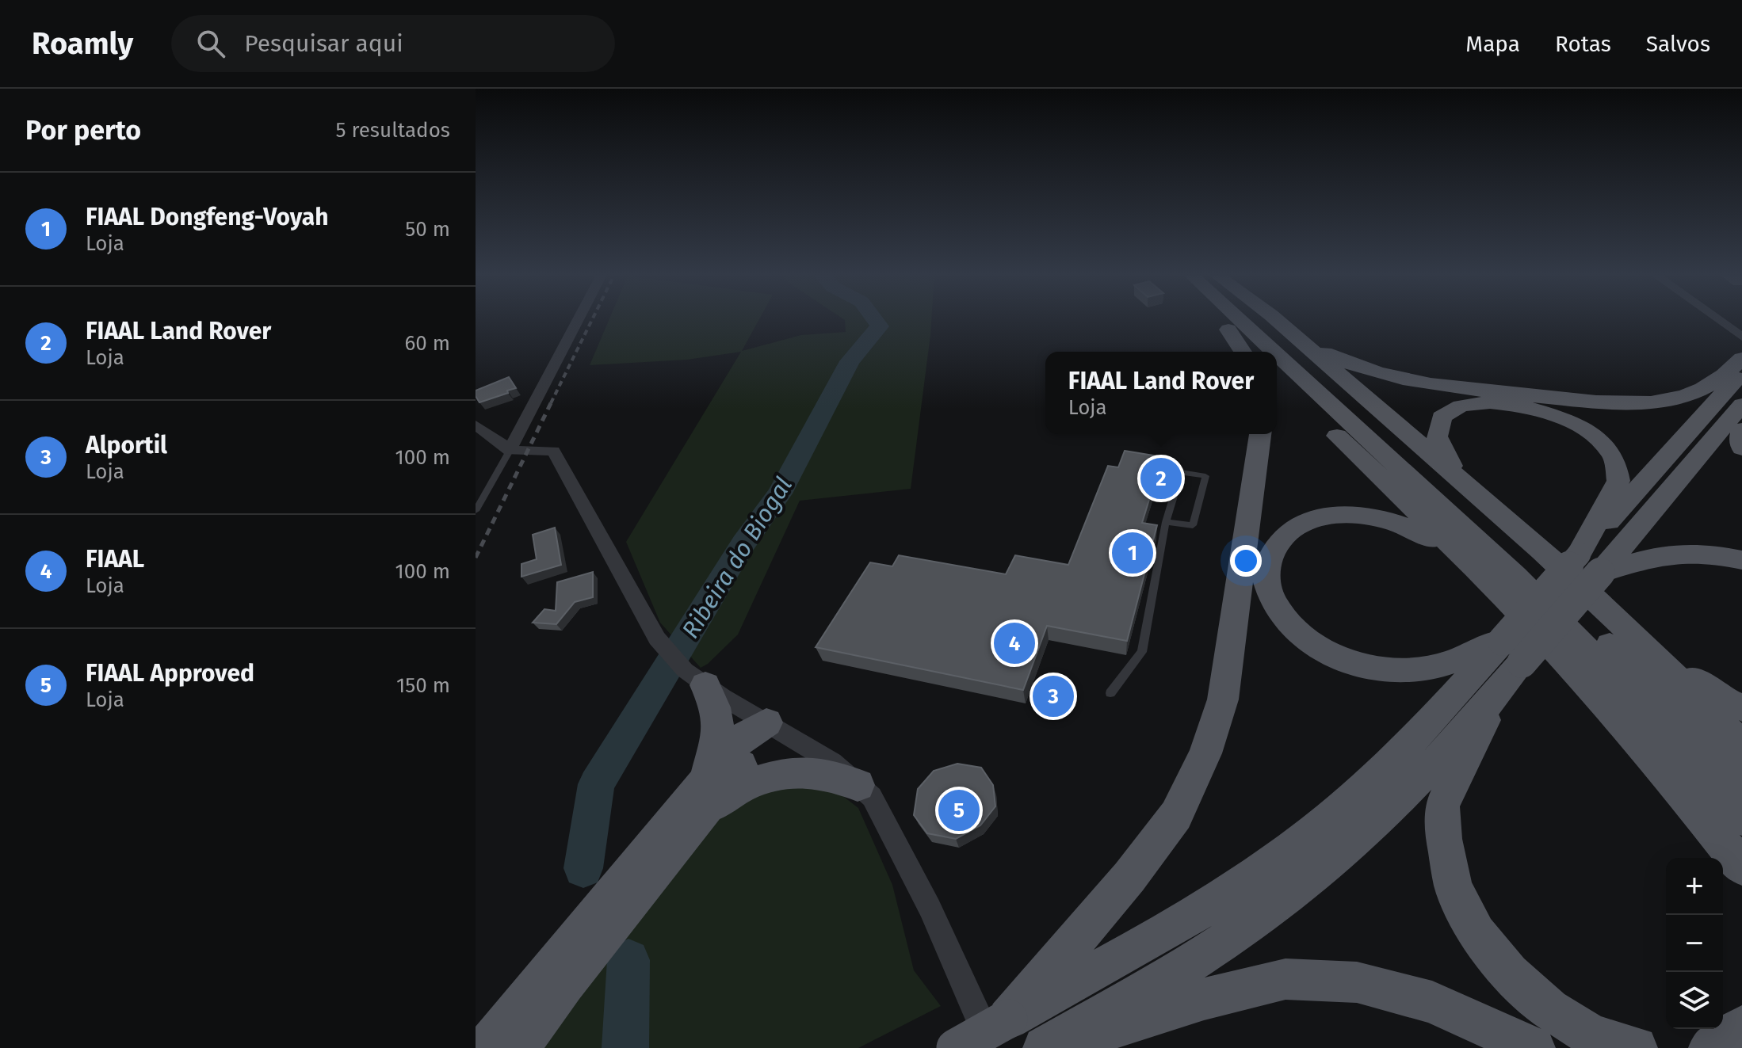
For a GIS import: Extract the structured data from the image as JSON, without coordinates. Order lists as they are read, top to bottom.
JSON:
{
  "water": ["Ribeira do Biogal"],
  "page": {
    "header": "Roamly",
    "search": "Pesquisar aqui",
    "nav": ["Mapa", "Rotas", "Salvos"],
    "heading": ["Por perto", "5 resultados"],
    "list": [
      {
        "mark": "1",
        "name": "FIAAL Dongfeng-Voyah",
        "note": "Loja",
        "value": "50 m"
      },
      {
        "mark": "2",
        "name": "FIAAL Land Rover",
        "note": "Loja",
        "value": "60 m"
      },
      {
        "mark": "3",
        "name": "Alportil",
        "note": "Loja",
        "value": "100 m"
      },
      {
        "mark": "4",
        "name": "FIAAL",
        "note": "Loja",
        "value": "100 m"
      },
      {
        "mark": "5",
        "name": "FIAAL Approved",
        "note": "Loja",
        "value": "150 m"
      }
    ],
    "popup": ["FIAAL Land Rover", "Loja"],
    "pins": [
      "2",
      "1",
      "4",
      "3",
      "5"
    ],
    "map_buttons": ["+", "−"]
  }
}
